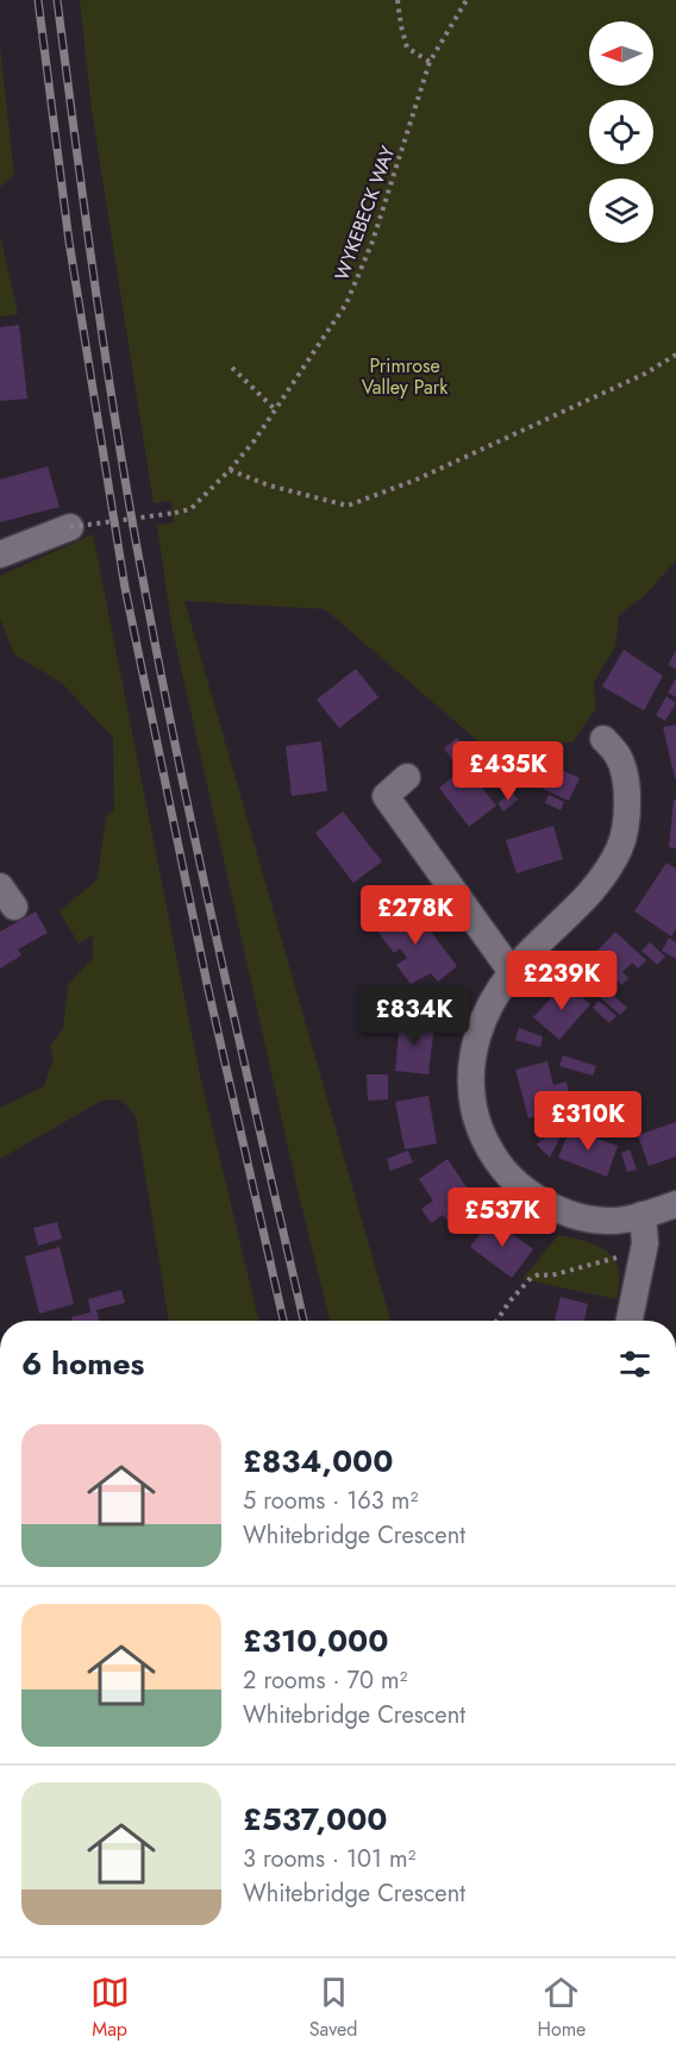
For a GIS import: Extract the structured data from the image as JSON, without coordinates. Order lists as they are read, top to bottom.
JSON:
{
  "streets": {
    "path": ["WYKEBECK WAY"]
  },
  "parks": ["Primrose Valley Park"],
  "north": "left",
  "page": {
    "price": [
      "£435K",
      "£278K",
      "£239K",
      "£834K",
      "£310K",
      "£537K"
    ],
    "heading": "6 homes",
    "list": [
      {
        "name": "£834,000",
        "note": "5 rooms · 163 m² · Whitebridge Crescent"
      },
      {
        "name": "£310,000",
        "note": "2 rooms · 70 m² · Whitebridge Crescent"
      },
      {
        "name": "£537,000",
        "note": "3 rooms · 101 m² · Whitebridge Crescent"
      }
    ],
    "tabs": ["Map", "Saved", "Home"]
  }
}
